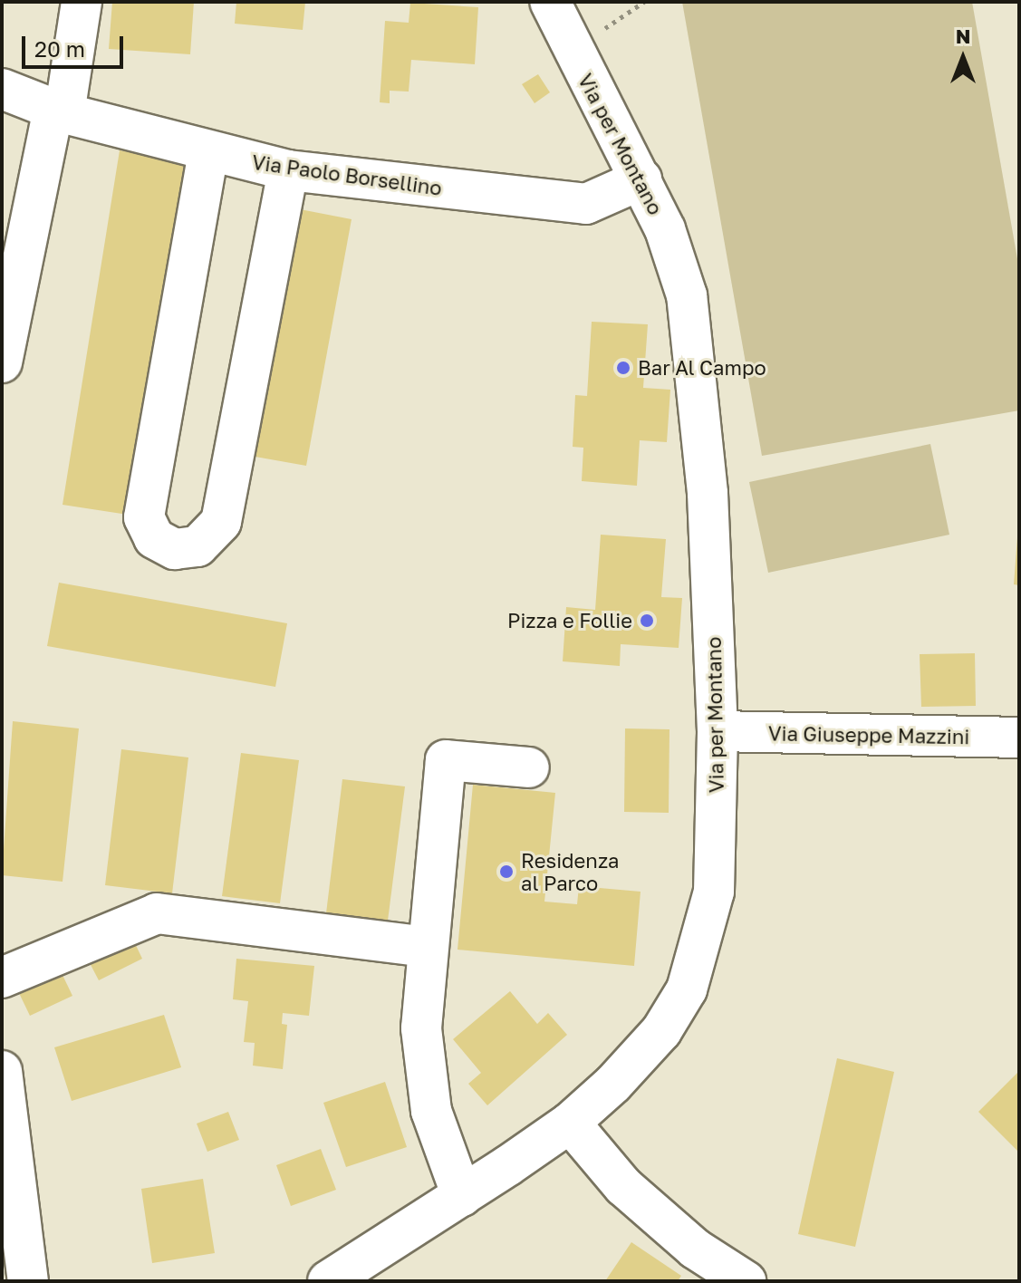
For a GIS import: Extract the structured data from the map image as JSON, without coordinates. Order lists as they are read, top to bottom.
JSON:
{
  "streets": {
    "street": ["Via per Montano", "Via Paolo Borsellino", "Via Giuseppe Mazzini"]
  },
  "crossings": [
    ["Via per Montano", "Via Paolo Borsellino"],
    ["Via per Montano", "Via Giuseppe Mazzini"]
  ],
  "places": ["Bar Al Campo", "Pizza e Follie", "Residenza al Parco"],
  "scale_bar": "20 m",
  "north": "top"
}
